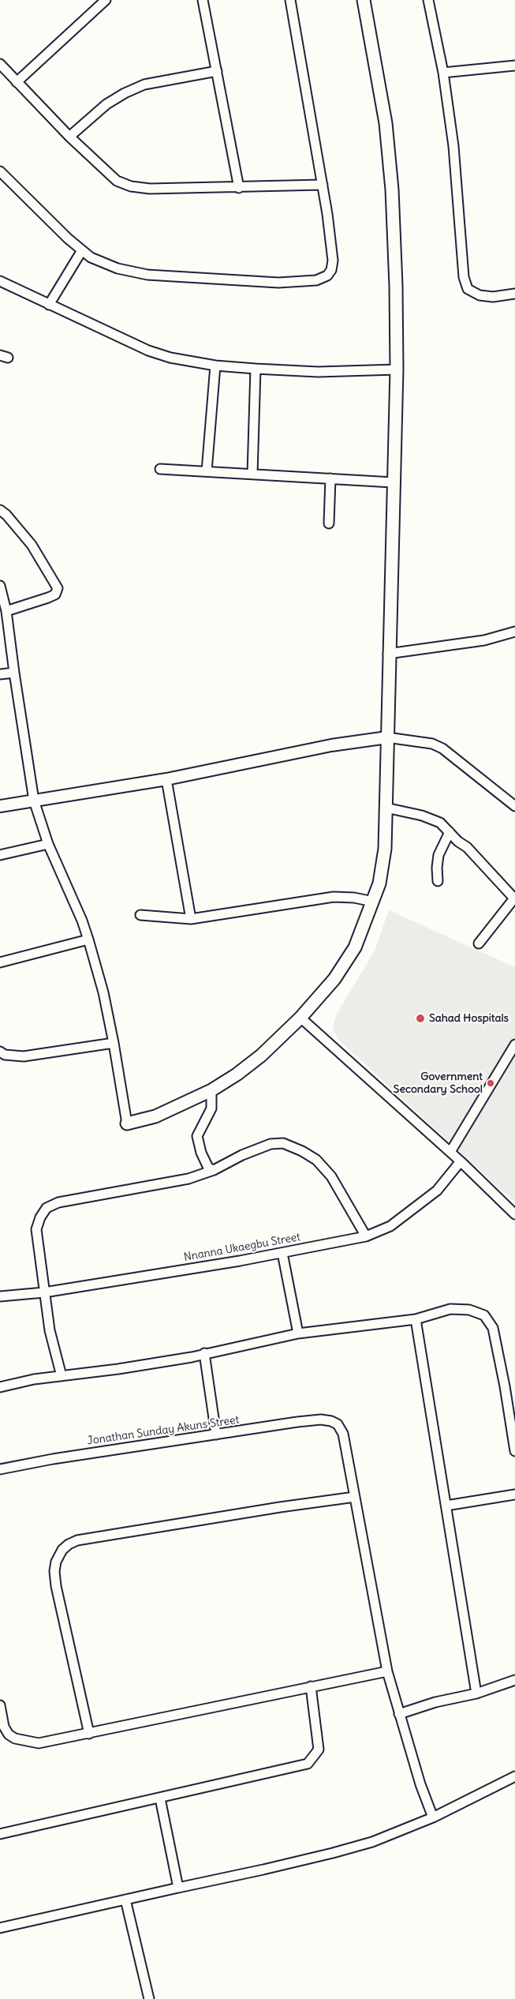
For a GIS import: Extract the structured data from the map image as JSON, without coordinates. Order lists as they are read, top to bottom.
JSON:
{
  "streets": {
    "street": ["Nnanna Ukaegbu Street", "Jonathan Sunday Akuns Street"]
  },
  "places": ["Sahad Hospitals", "Government Secondary School"]
}
